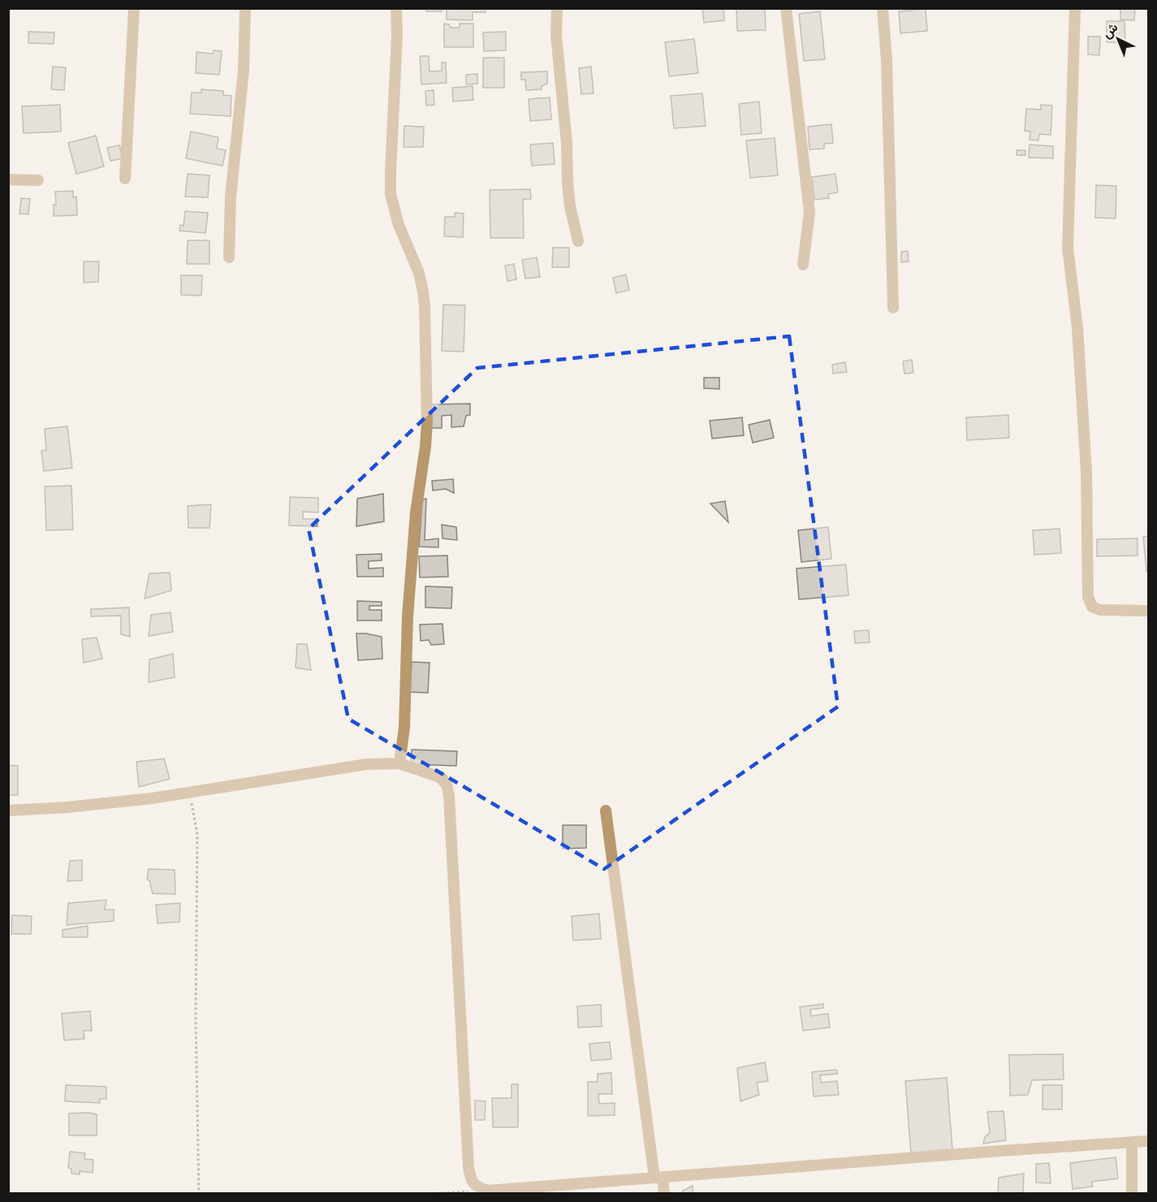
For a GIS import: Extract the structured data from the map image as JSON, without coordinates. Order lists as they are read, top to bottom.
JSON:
{
  "north": "top left"
}
